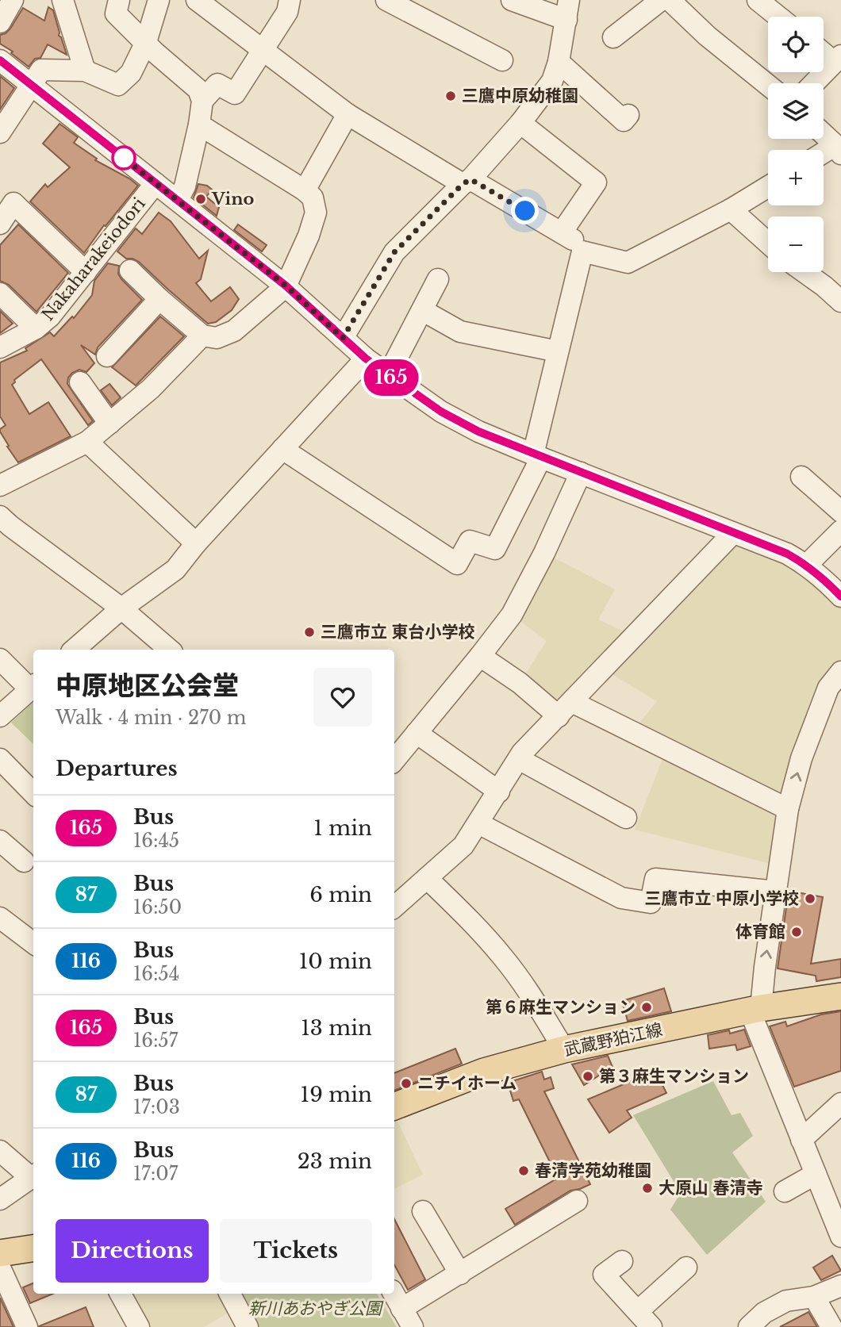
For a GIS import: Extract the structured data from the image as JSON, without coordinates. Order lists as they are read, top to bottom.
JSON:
{
  "streets": {
    "main road": ["武蔵野狛江線"],
    "street": ["Nakaharakeiodori"]
  },
  "parks": ["新川あおやぎ公園"],
  "places": [
    "三鷹中原幼稚園",
    "Vino",
    "三鷹市立 東台小学校",
    "三鷹市立 中原小学校",
    "体育館",
    "第６麻生マンション",
    "第３麻生マンション",
    "ニチイホーム",
    "春清学苑幼稚園",
    "大原山 春清寺"
  ],
  "lines": ["bus line 165"],
  "page": {
    "on_map": "165",
    "map_buttons": ["+", "−"],
    "heading": [
      ["中原地区公会堂", "Walk · 4 min · 270 m"],
      "Departures"
    ],
    "list": [
      {
        "mark": "165",
        "name": "Bus",
        "note": "16:45",
        "value": "1 min"
      },
      {
        "mark": "87",
        "name": "Bus",
        "note": "16:50",
        "value": "6 min"
      },
      {
        "mark": "116",
        "name": "Bus",
        "note": "16:54",
        "value": "10 min"
      },
      {
        "mark": "165",
        "name": "Bus",
        "note": "16:57",
        "value": "13 min"
      },
      {
        "mark": "87",
        "name": "Bus",
        "note": "17:03",
        "value": "19 min"
      },
      {
        "mark": "116",
        "name": "Bus",
        "note": "17:07",
        "value": "23 min"
      }
    ],
    "buttons": ["Directions", "Tickets"]
  }
}
